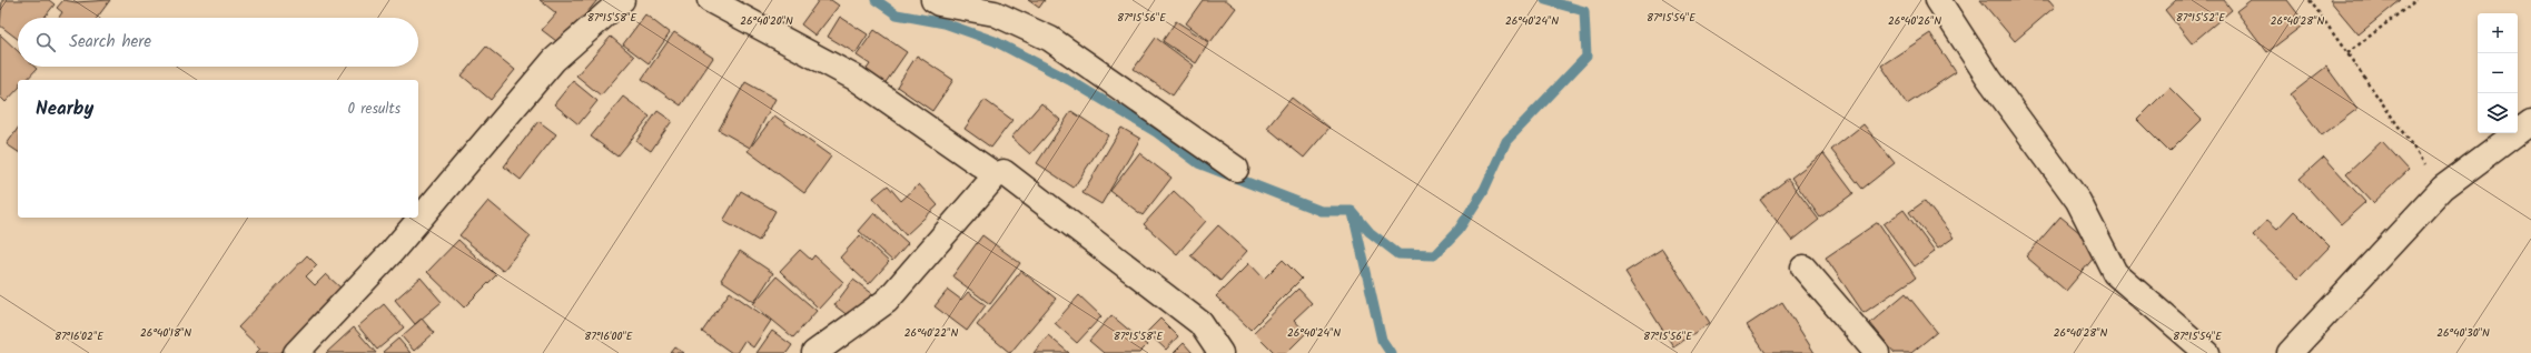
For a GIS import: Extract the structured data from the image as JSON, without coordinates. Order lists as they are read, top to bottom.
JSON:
{
  "page": {
    "map_buttons": ["+", "−"],
    "search": "Search here",
    "heading": ["Nearby", "0 results"]
  },
  "coordinates": [
    "87°15'56\"E",
    "87°15'52\"E",
    "87°15'58\"E",
    "87°15'54\"E",
    "26°40'26\"N",
    "26°40'20\"N",
    "26°40'24\"N",
    "26°40'28\"N",
    "26°40'18\"N",
    "26°40'22\"N",
    "26°40'30\"N",
    "87°16'02\"E",
    "87°16'00\"E"
  ]
}
